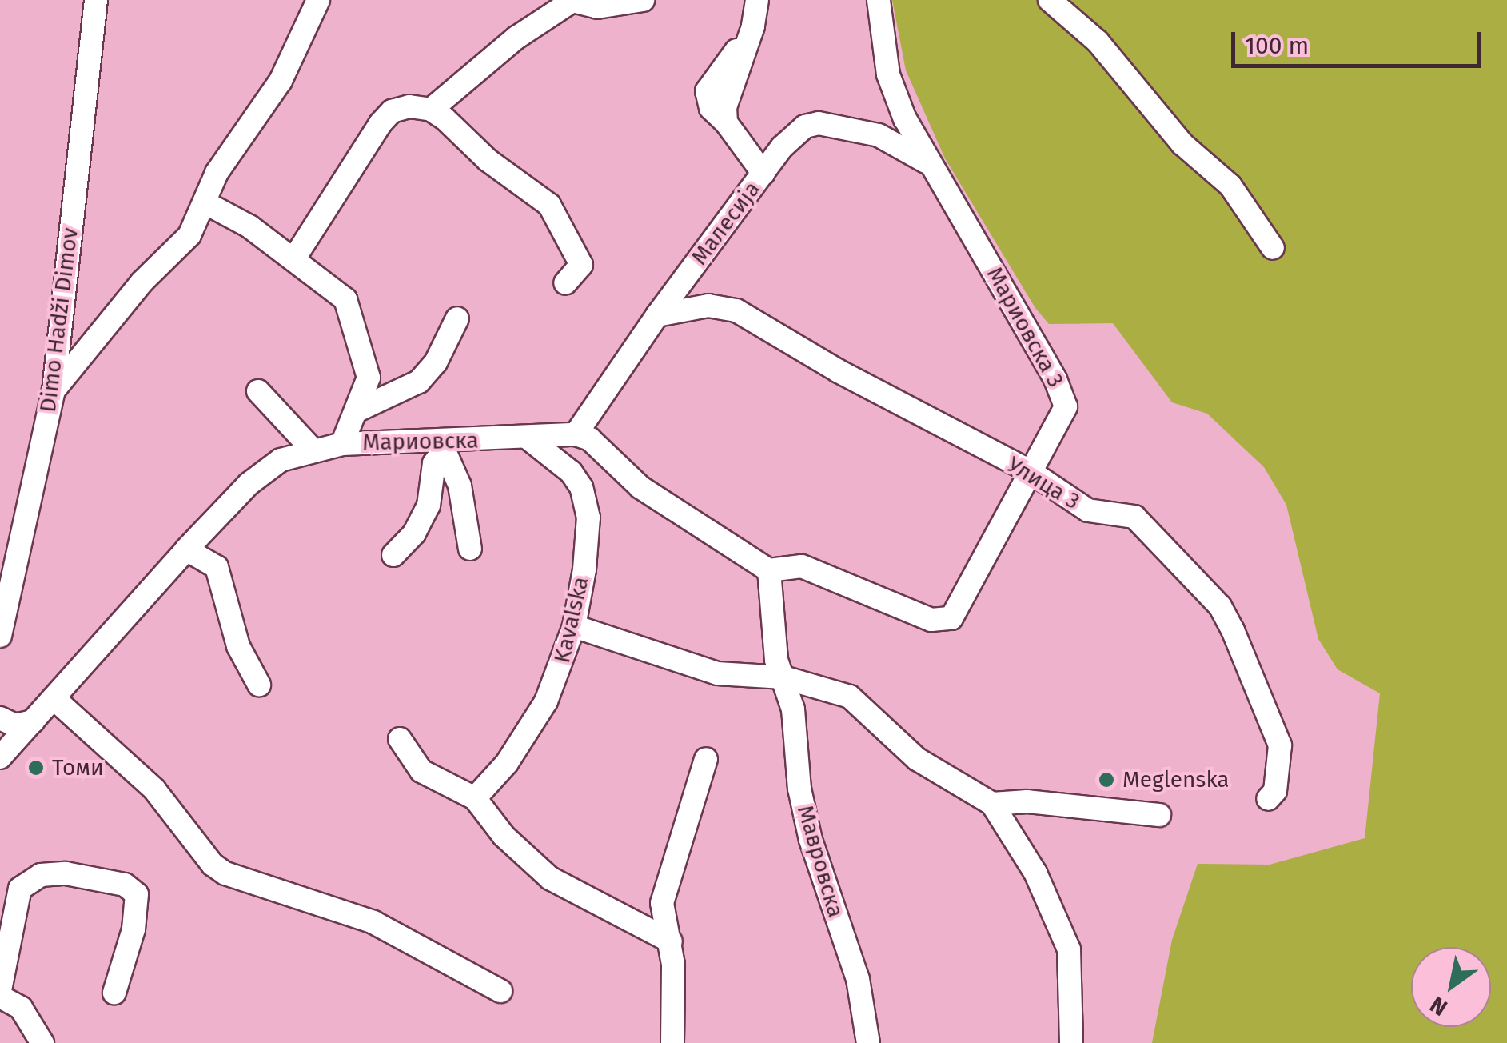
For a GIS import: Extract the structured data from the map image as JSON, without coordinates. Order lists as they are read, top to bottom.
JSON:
{
  "streets": {
    "street": [
      "Малесија",
      "Dimo Hadži Dimov",
      "Мариовска 3",
      "Мариовска",
      "Улица 3",
      "Kavalska",
      "Мавровска"
    ]
  },
  "crossings": [
    ["Малесија", "Мариовска 3"],
    ["Малесија", "Мариовска"],
    ["Малесија", "Улица 3"],
    ["Мариовска 3", "Улица 3"],
    ["Мариовска", "Kavalska"]
  ],
  "places": ["Томи", "Meglenska"],
  "scale_bar": "100 m",
  "north": "bottom left"
}
